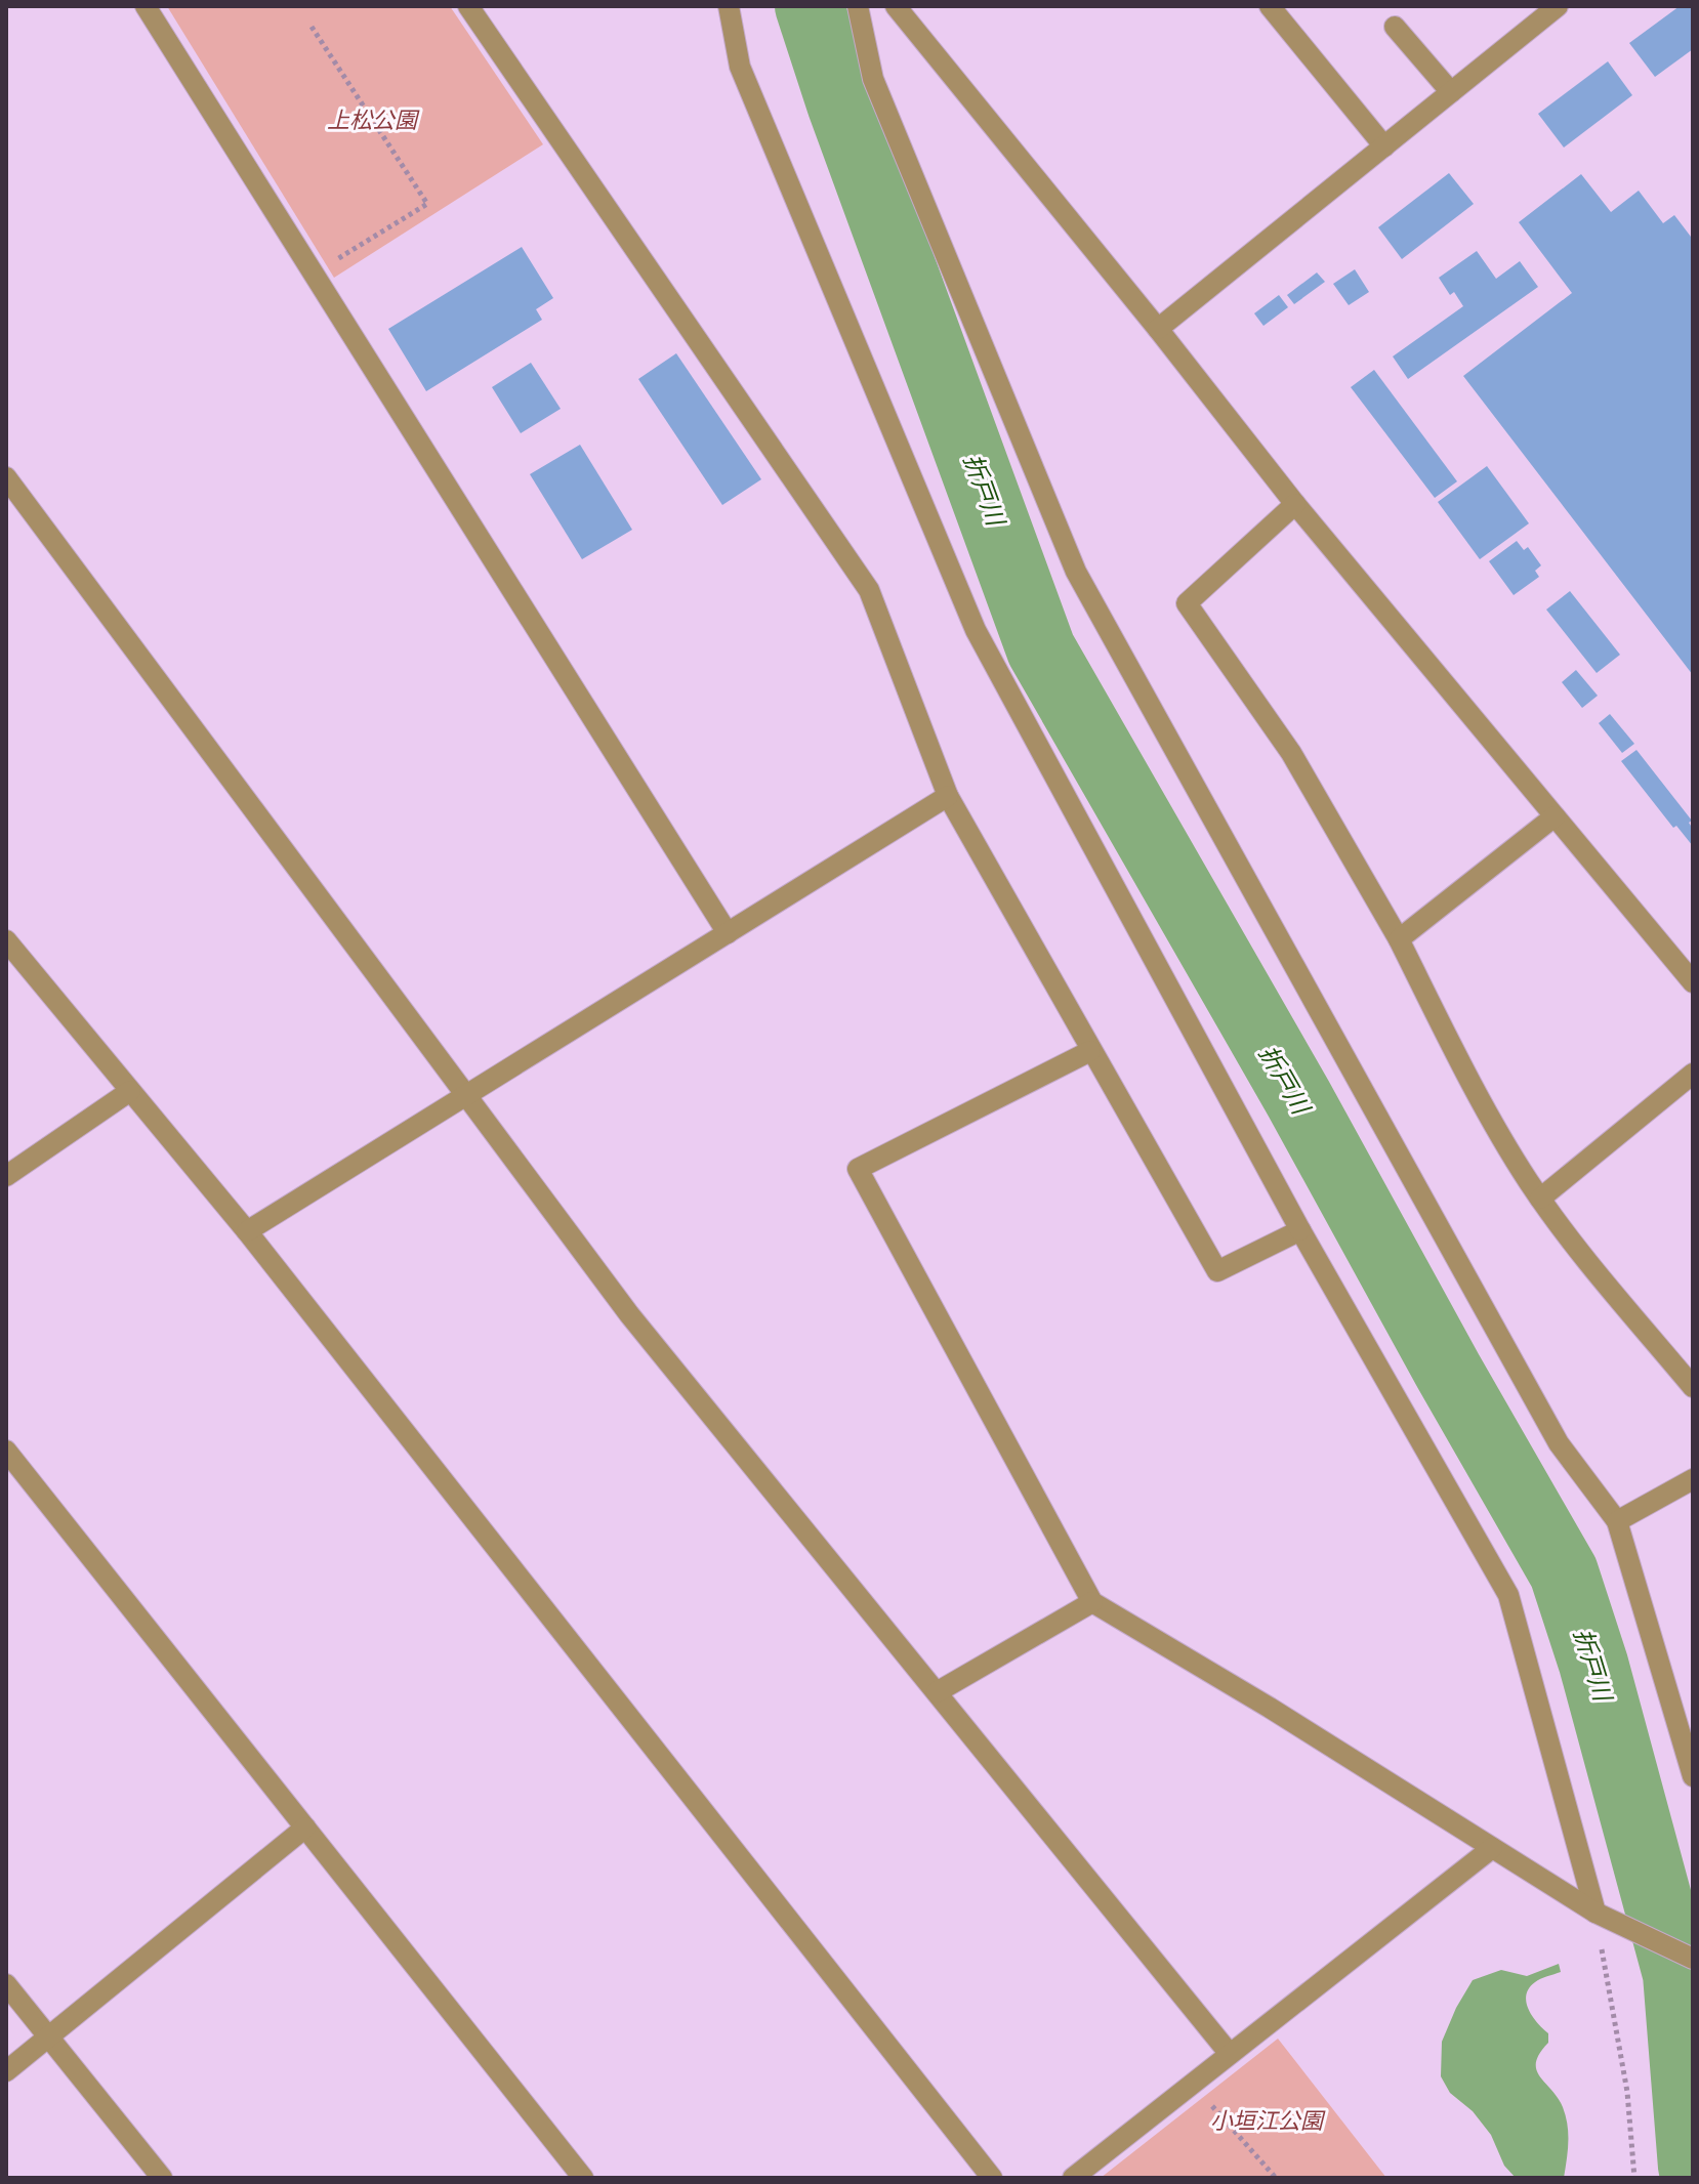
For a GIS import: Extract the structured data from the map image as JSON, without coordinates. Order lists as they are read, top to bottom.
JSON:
{
  "water": ["折戸川"],
  "parks": ["上松公園", "小垣江公園"]
}
